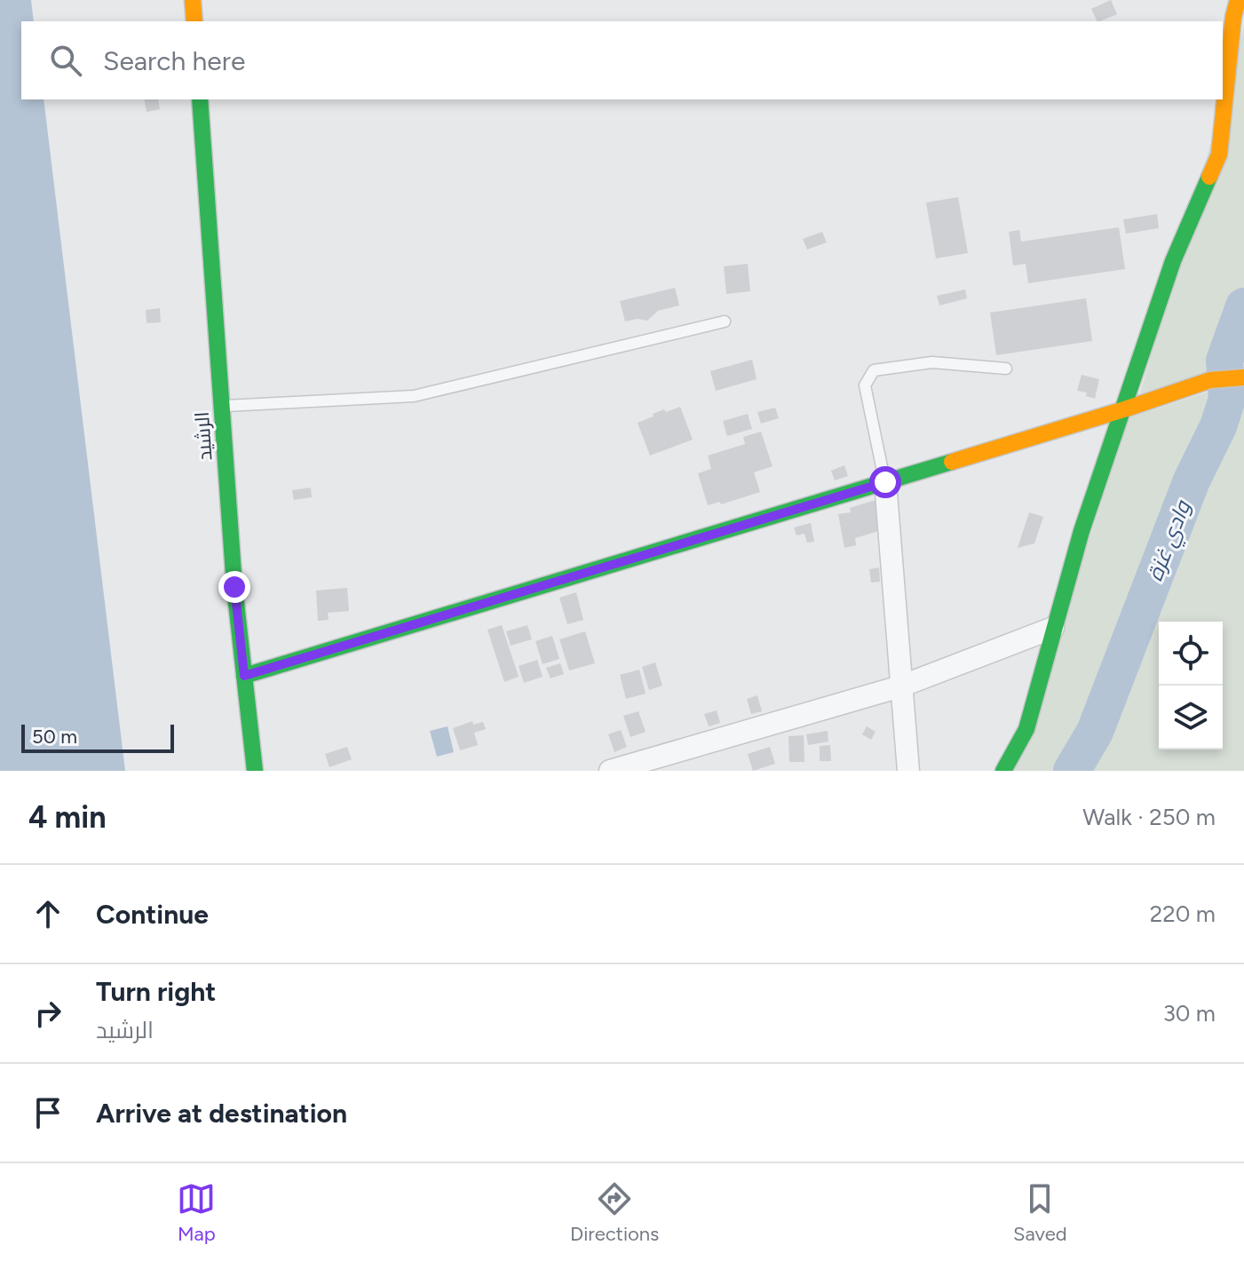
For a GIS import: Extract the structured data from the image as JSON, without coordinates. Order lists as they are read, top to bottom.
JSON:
{
  "streets": {
    "street": ["الرشيد"]
  },
  "water": ["وادي غزة"],
  "scale_bar": "50 m",
  "page": {
    "search": "Search here",
    "scale": "50 m",
    "heading": ["4 min", "Walk · 250 m"],
    "list": [
      ["Continue", "220 m"],
      ["Turn right", "الرشيد", "30 m"],
      "Arrive at destination"
    ],
    "nav": ["Map", "Directions", "Saved"]
  }
}
